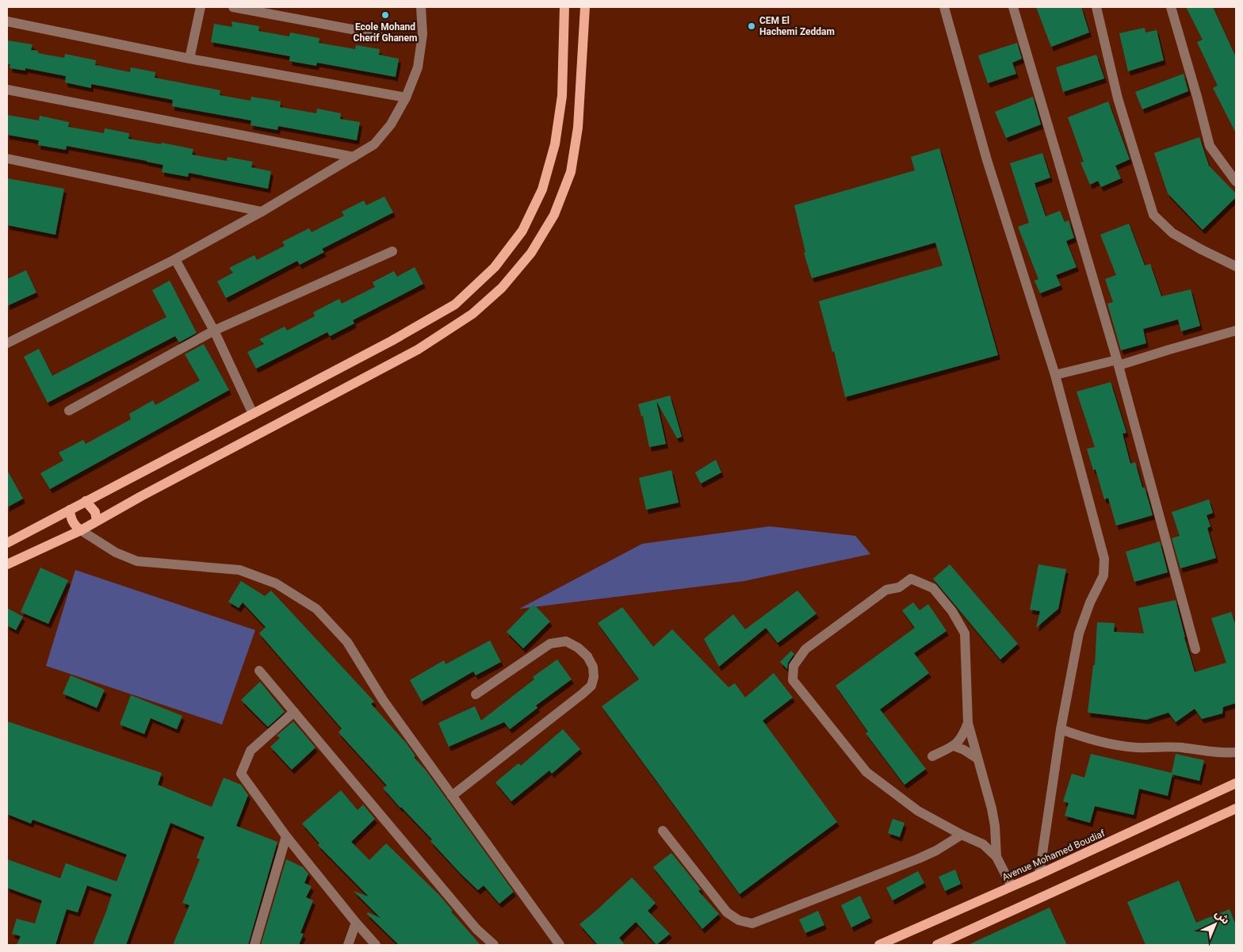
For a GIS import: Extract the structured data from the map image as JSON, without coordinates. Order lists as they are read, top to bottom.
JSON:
{
  "streets": {
    "main road": ["Avenue Mohamed Boudiaf"]
  },
  "places": ["Ecole Mohand Cherif Ghanem", "CEM El Hachemi Zeddam"],
  "north": "top right"
}
